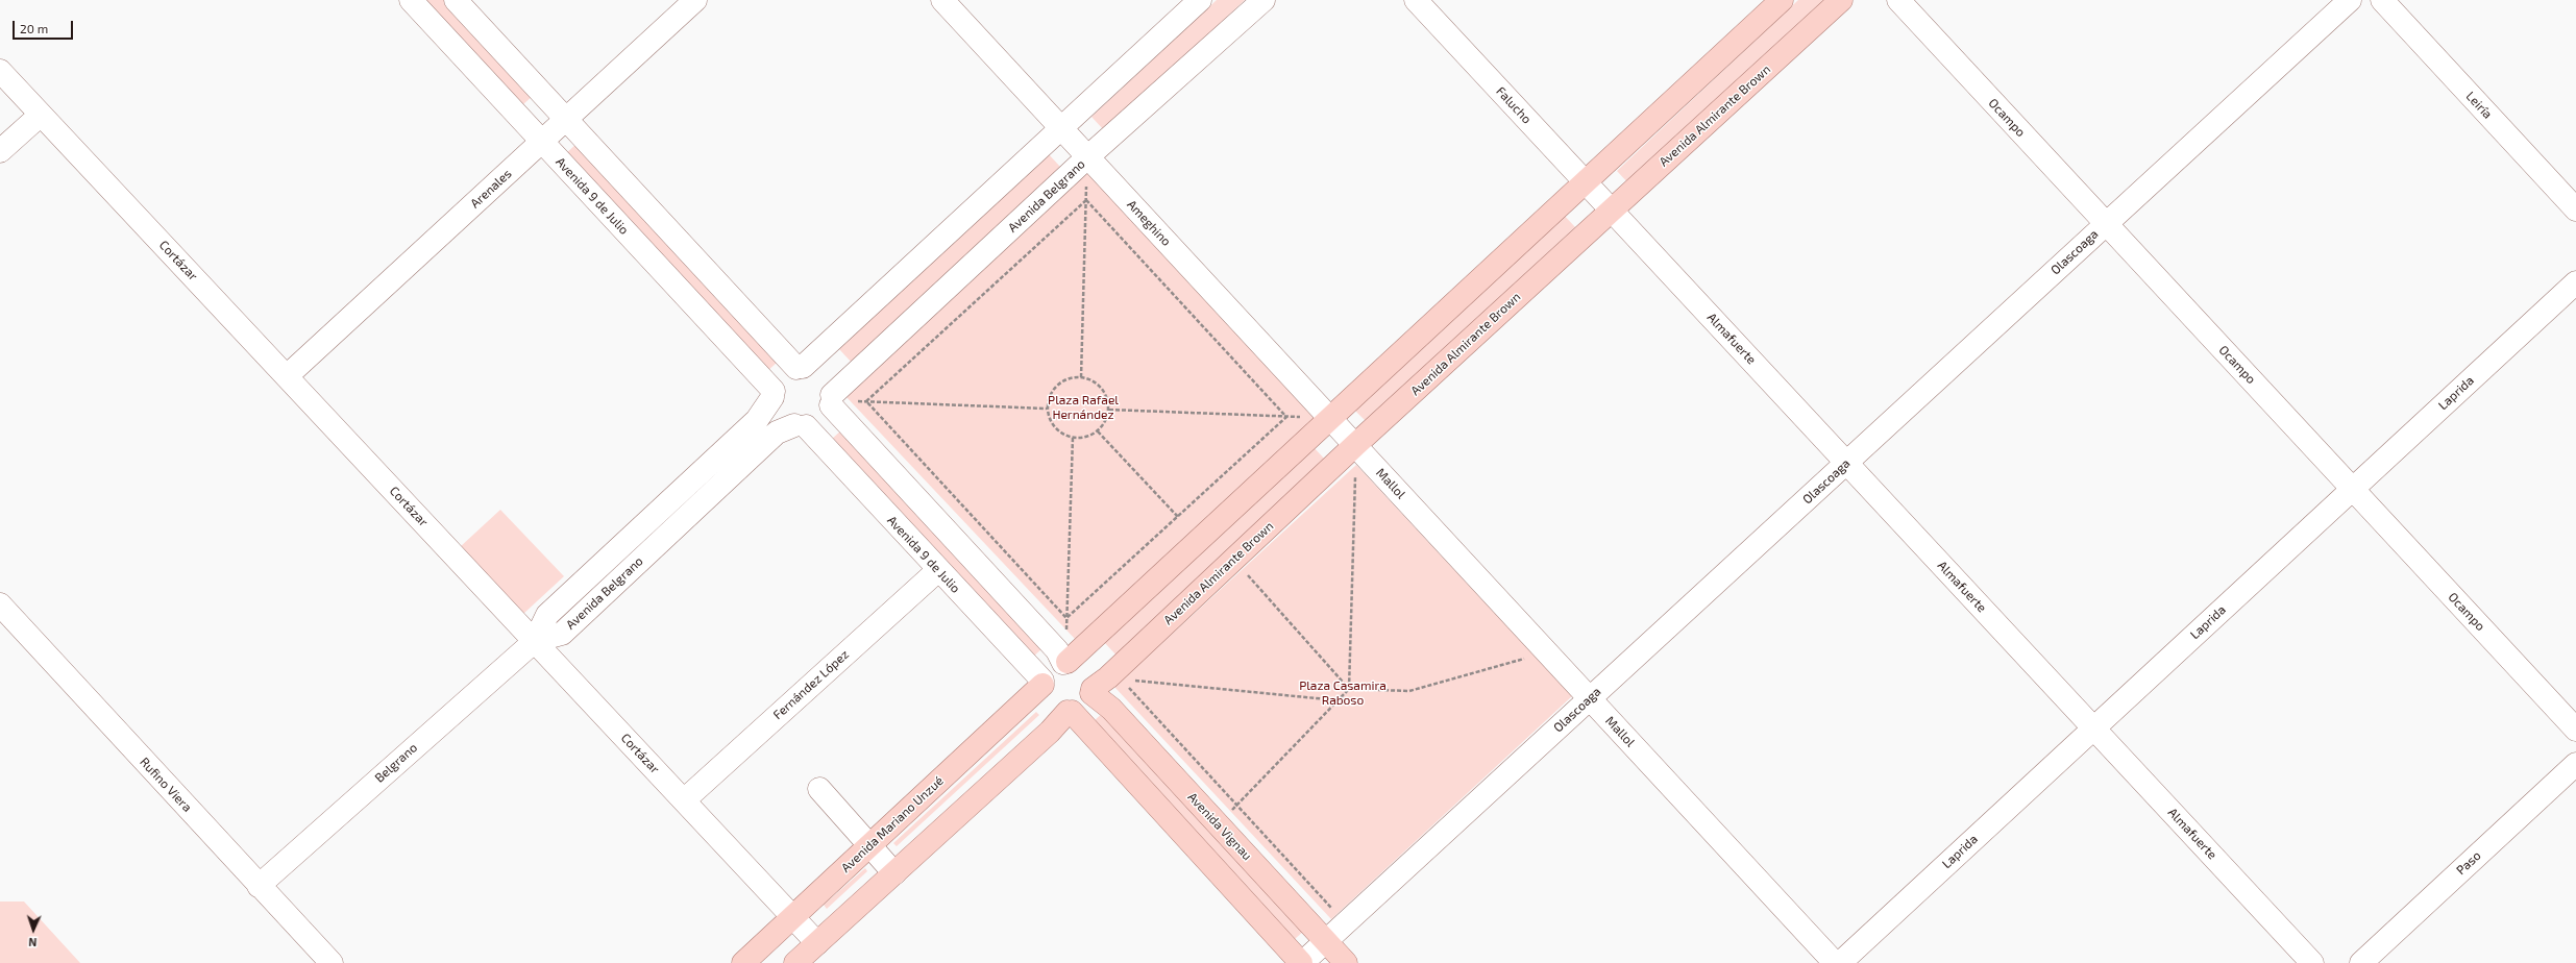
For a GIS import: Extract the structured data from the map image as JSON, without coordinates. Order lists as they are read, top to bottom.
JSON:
{
  "streets": {
    "main road": ["Avenida Almirante Brown", "Avenida Mariano Unzué", "Avenida Vignau"],
    "street": [
      "Falucho",
      "Leiría",
      "Ocampo",
      "Arenales",
      "Avenida 9 de Julio",
      "Avenida Belgrano",
      "Ameghino",
      "Olascoaga",
      "Cortázar",
      "Almafuerte",
      "Laprida",
      "Mallol",
      "Fernández López",
      "Belgrano",
      "Rufino Viera",
      "Paso"
    ]
  },
  "crossings": [
    ["Falucho", "Avenida Almirante Brown"],
    ["Falucho", "Almafuerte"],
    ["Avenida Almirante Brown", "Avenida 9 de Julio"],
    ["Avenida Almirante Brown", "Ameghino"],
    ["Avenida Almirante Brown", "Almafuerte"],
    ["Avenida Almirante Brown", "Mallol"],
    ["Avenida Almirante Brown", "Avenida Mariano Unzué"],
    ["Avenida Almirante Brown", "Avenida Vignau"],
    ["Ocampo", "Olascoaga"],
    ["Ocampo", "Laprida"],
    ["Arenales", "Avenida 9 de Julio"],
    ["Arenales", "Cortázar"],
    ["Avenida 9 de Julio", "Avenida Belgrano"],
    ["Avenida 9 de Julio", "Fernández López"],
    ["Avenida 9 de Julio", "Avenida Mariano Unzué"],
    ["Avenida 9 de Julio", "Avenida Vignau"],
    ["Avenida Belgrano", "Ameghino"],
    ["Avenida Belgrano", "Cortázar"],
    ["Avenida Belgrano", "Belgrano"],
    ["Ameghino", "Mallol"],
    ["Olascoaga", "Almafuerte"],
    ["Olascoaga", "Mallol"],
    ["Olascoaga", "Avenida Vignau"],
    ["Cortázar", "Fernández López"],
    ["Cortázar", "Belgrano"],
    ["Cortázar", "Avenida Mariano Unzué"],
    ["Almafuerte", "Laprida"],
    ["Belgrano", "Rufino Viera"],
    ["Avenida Mariano Unzué", "Avenida Vignau"]
  ],
  "parks": ["Plaza Rafael Hernández", "Plaza Casamira Raboso"],
  "scale_bar": "20 m",
  "north": "bottom"
}
